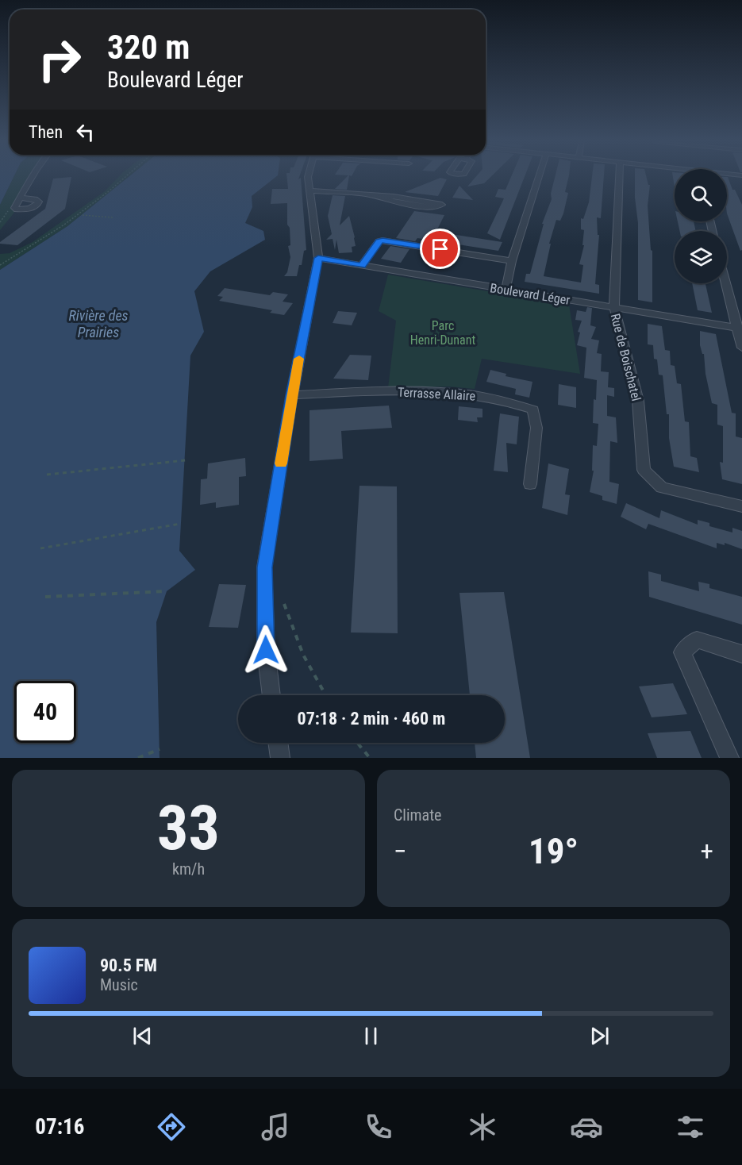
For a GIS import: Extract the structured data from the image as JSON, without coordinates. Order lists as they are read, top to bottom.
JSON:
{
  "streets": {
    "street": ["Boulevard Léger", "Rue de Boischatel", "Terrasse Allaire"]
  },
  "crossings": [
    ["Boulevard Léger", "Rue de Boischatel"]
  ],
  "water": ["Rivière des Prairies"],
  "parks": ["Parc Henri-Dunant"],
  "page": {
    "turn": ["320 m", "Boulevard Léger"],
    "then": "Then",
    "limit": "40",
    "trip": "07:18 · 2 min · 460 m",
    "tile": [
      ["33", "km/h"],
      "Climate"
    ],
    "heat": ["−", "19°", "+"],
    "song": ["90.5 FM", "Music"],
    "tabs": "07:16"
  }
}
